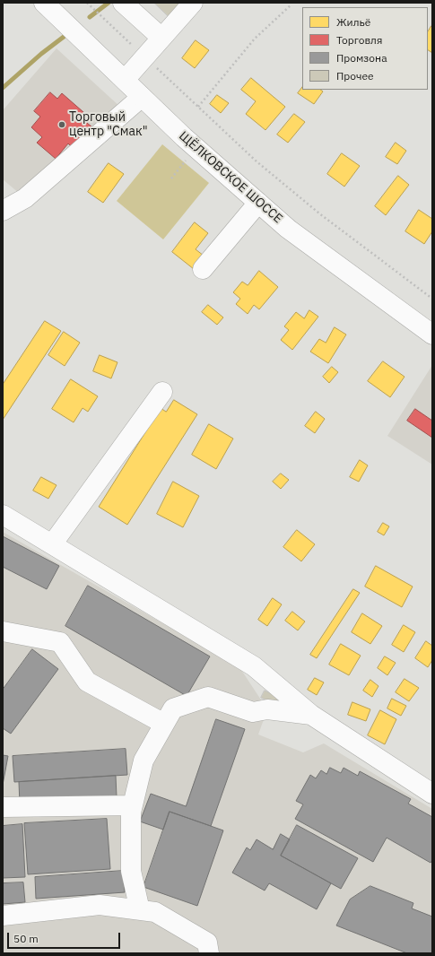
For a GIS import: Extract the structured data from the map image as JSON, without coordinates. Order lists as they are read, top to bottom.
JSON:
{
  "streets": {
    "main road": ["ЩЁЛКОВСКОЕ ШОССЕ"]
  },
  "places": ["Торговый центр \"Смак\""],
  "legend": [
    "Жильё",
    "Торговля",
    "Промзона",
    "Прочее"
  ],
  "scale_bar": "50 m"
}
